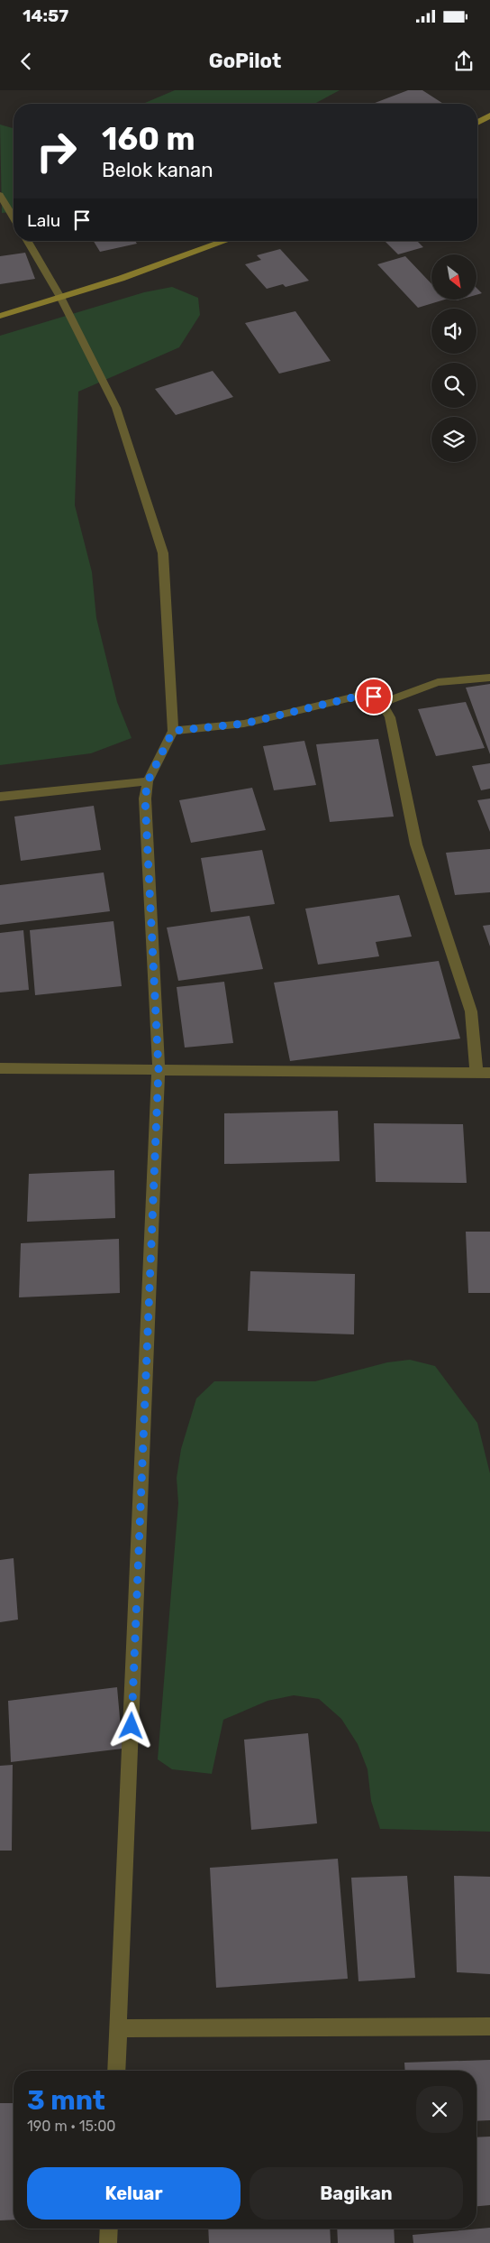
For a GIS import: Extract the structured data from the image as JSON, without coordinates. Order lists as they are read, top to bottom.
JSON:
{
  "north": "bottom right",
  "page": {
    "status": "14:57",
    "header": "GoPilot",
    "turn": ["160 m", "Belok kanan"],
    "then": "Lalu",
    "heading": ["3 mnt", "190 m · 15:00"],
    "buttons": ["Keluar", "Bagikan"]
  }
}
